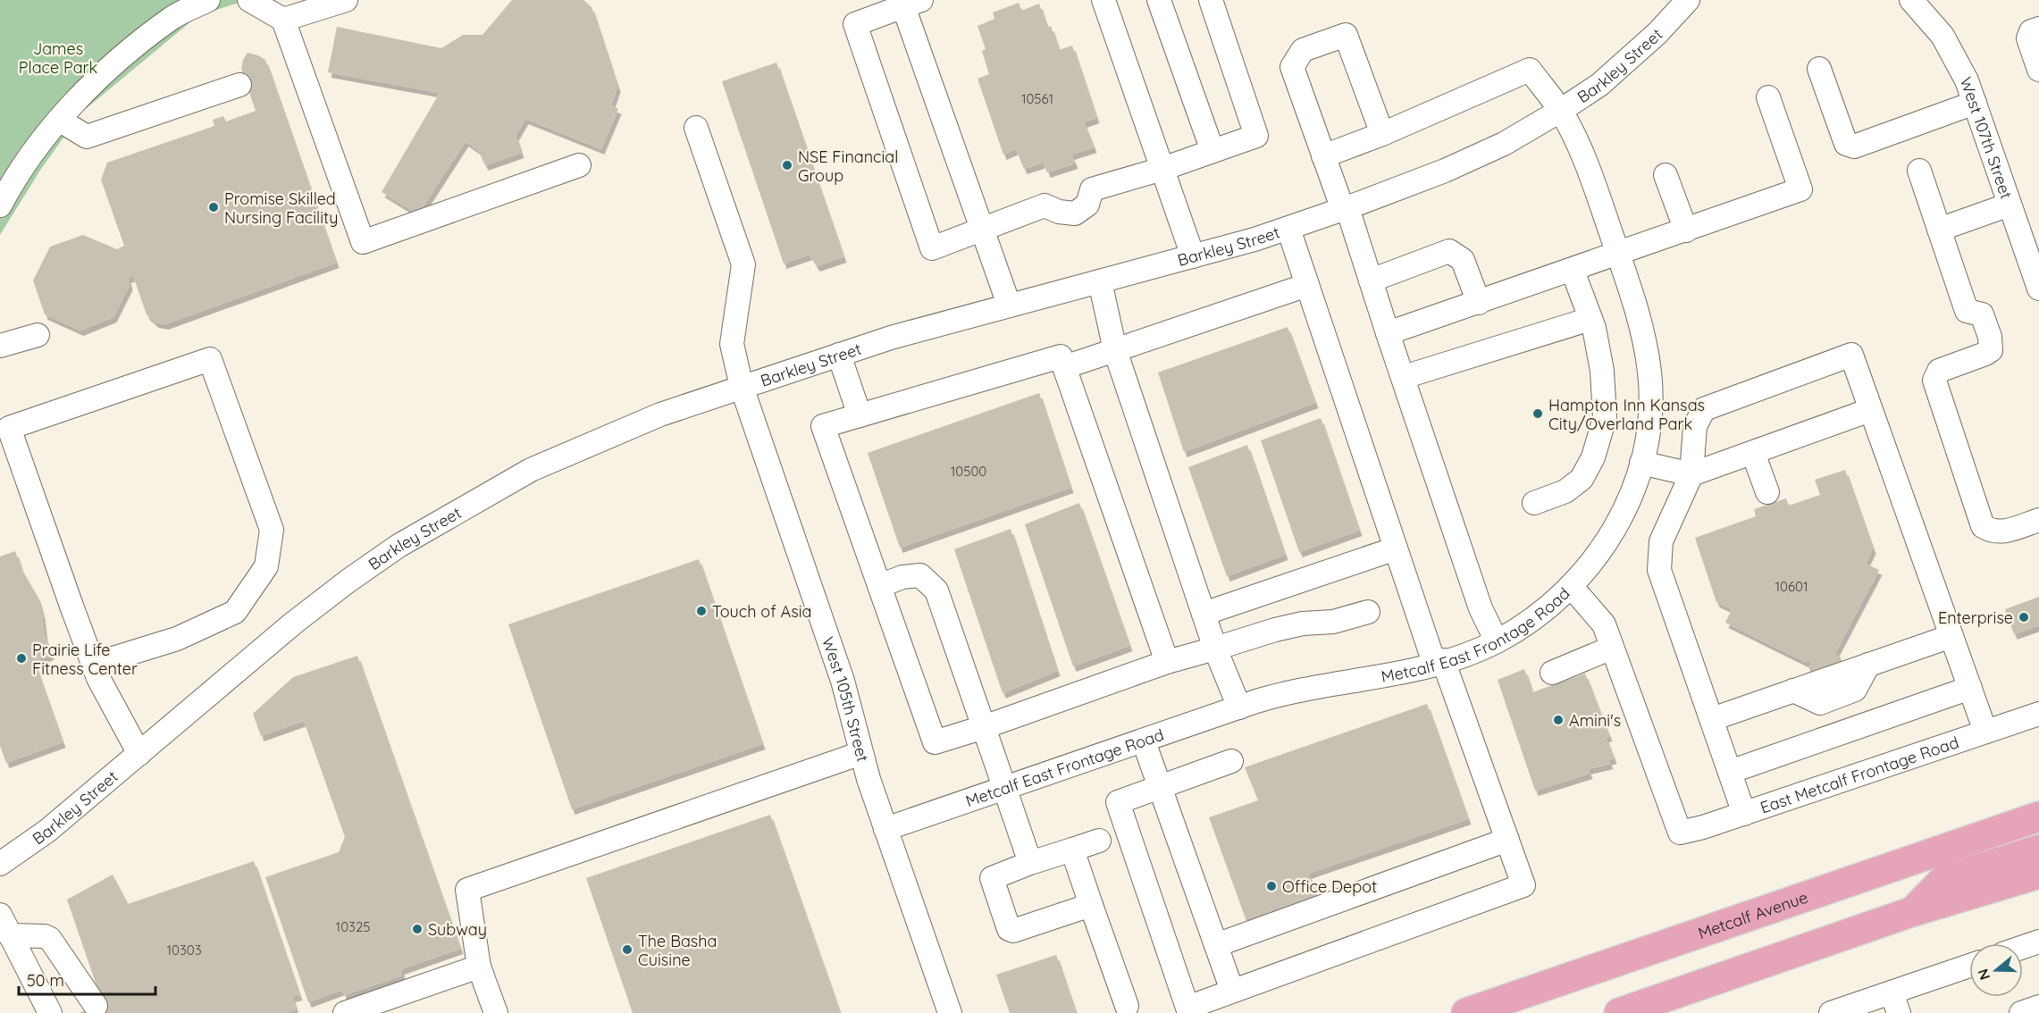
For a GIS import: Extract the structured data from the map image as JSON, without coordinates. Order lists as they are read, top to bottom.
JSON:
{
  "streets": {
    "main road": ["Metcalf Avenue"],
    "street": [
      "Barkley Street",
      "West 107th Street",
      "Metcalf East Frontage Road",
      "West 105th Street",
      "East Metcalf Frontage Road"
    ]
  },
  "crossings": [
    ["Barkley Street", "Metcalf East Frontage Road"],
    ["Barkley Street", "West 105th Street"],
    ["Metcalf East Frontage Road", "West 105th Street"]
  ],
  "parks": ["James Place Park"],
  "places": [
    "NSE Financial Group",
    "Promise Skilled Nursing Facility",
    "Hampton Inn Kansas City/Overland Park",
    "Touch of Asia",
    "Enterprise",
    "Prairie Life Fitness Center",
    "Amini's",
    "Office Depot",
    "Subway",
    "The Basha Cuisine"
  ],
  "house_numbers": [
    "10561",
    "10500",
    "10601",
    "10325",
    "10303"
  ],
  "scale_bar": "50 m",
  "north": "left"
}
